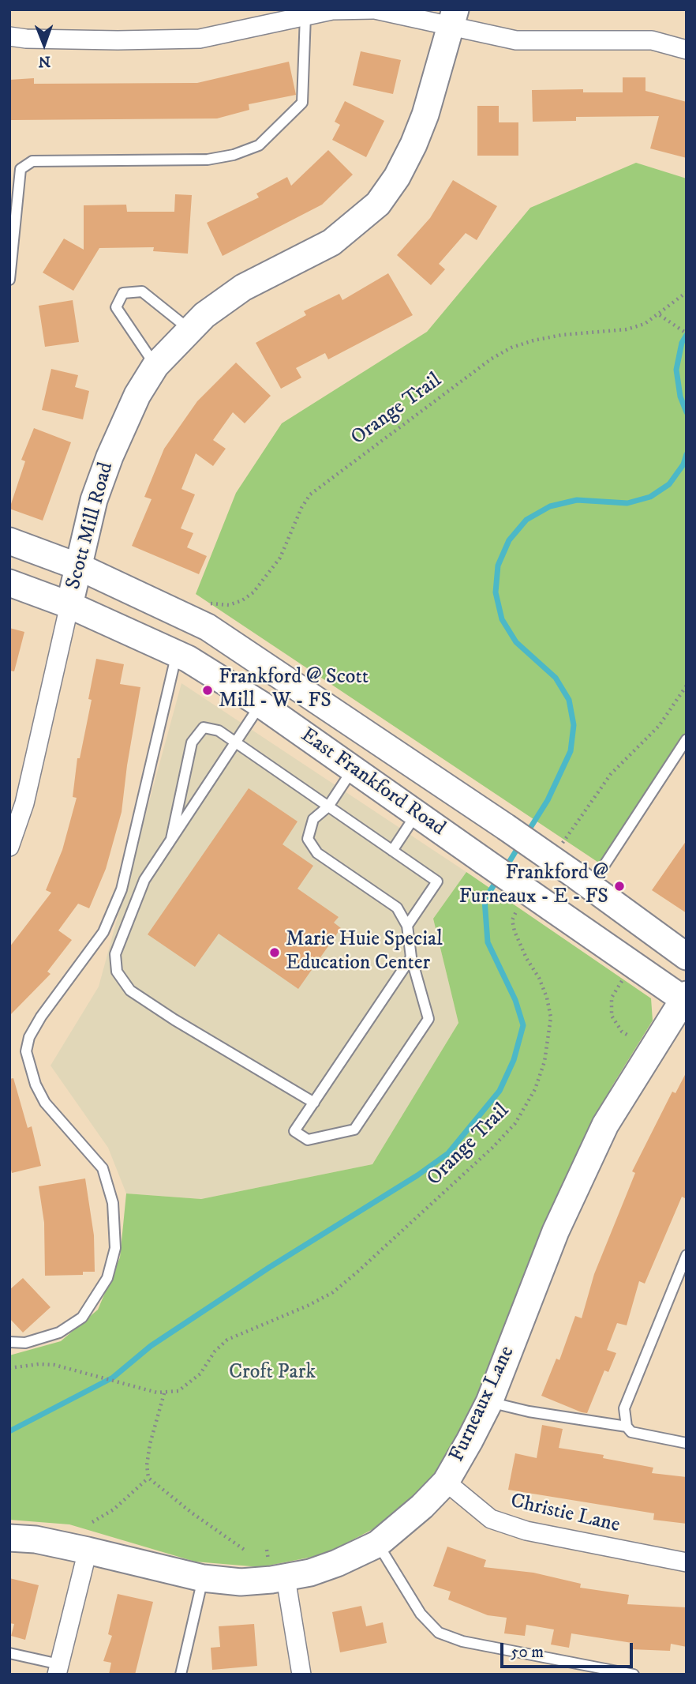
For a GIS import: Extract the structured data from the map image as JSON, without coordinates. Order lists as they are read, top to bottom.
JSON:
{
  "streets": {
    "street": [
      "Scott Mill Road",
      "East Frankford Road",
      "Furneaux Lane",
      "Christie Lane"
    ],
    "path": ["Orange Trail"]
  },
  "crossings": [
    ["Scott Mill Road", "East Frankford Road"],
    ["East Frankford Road", "Furneaux Lane"],
    ["Furneaux Lane", "Christie Lane"]
  ],
  "parks": ["Croft Park"],
  "places": ["Frankford @ Scott Mill - W - FS", "Frankford @ Furneaux - E - FS", "Marie Huie Special Education Center"],
  "scale_bar": "50 m",
  "north": "bottom"
}
